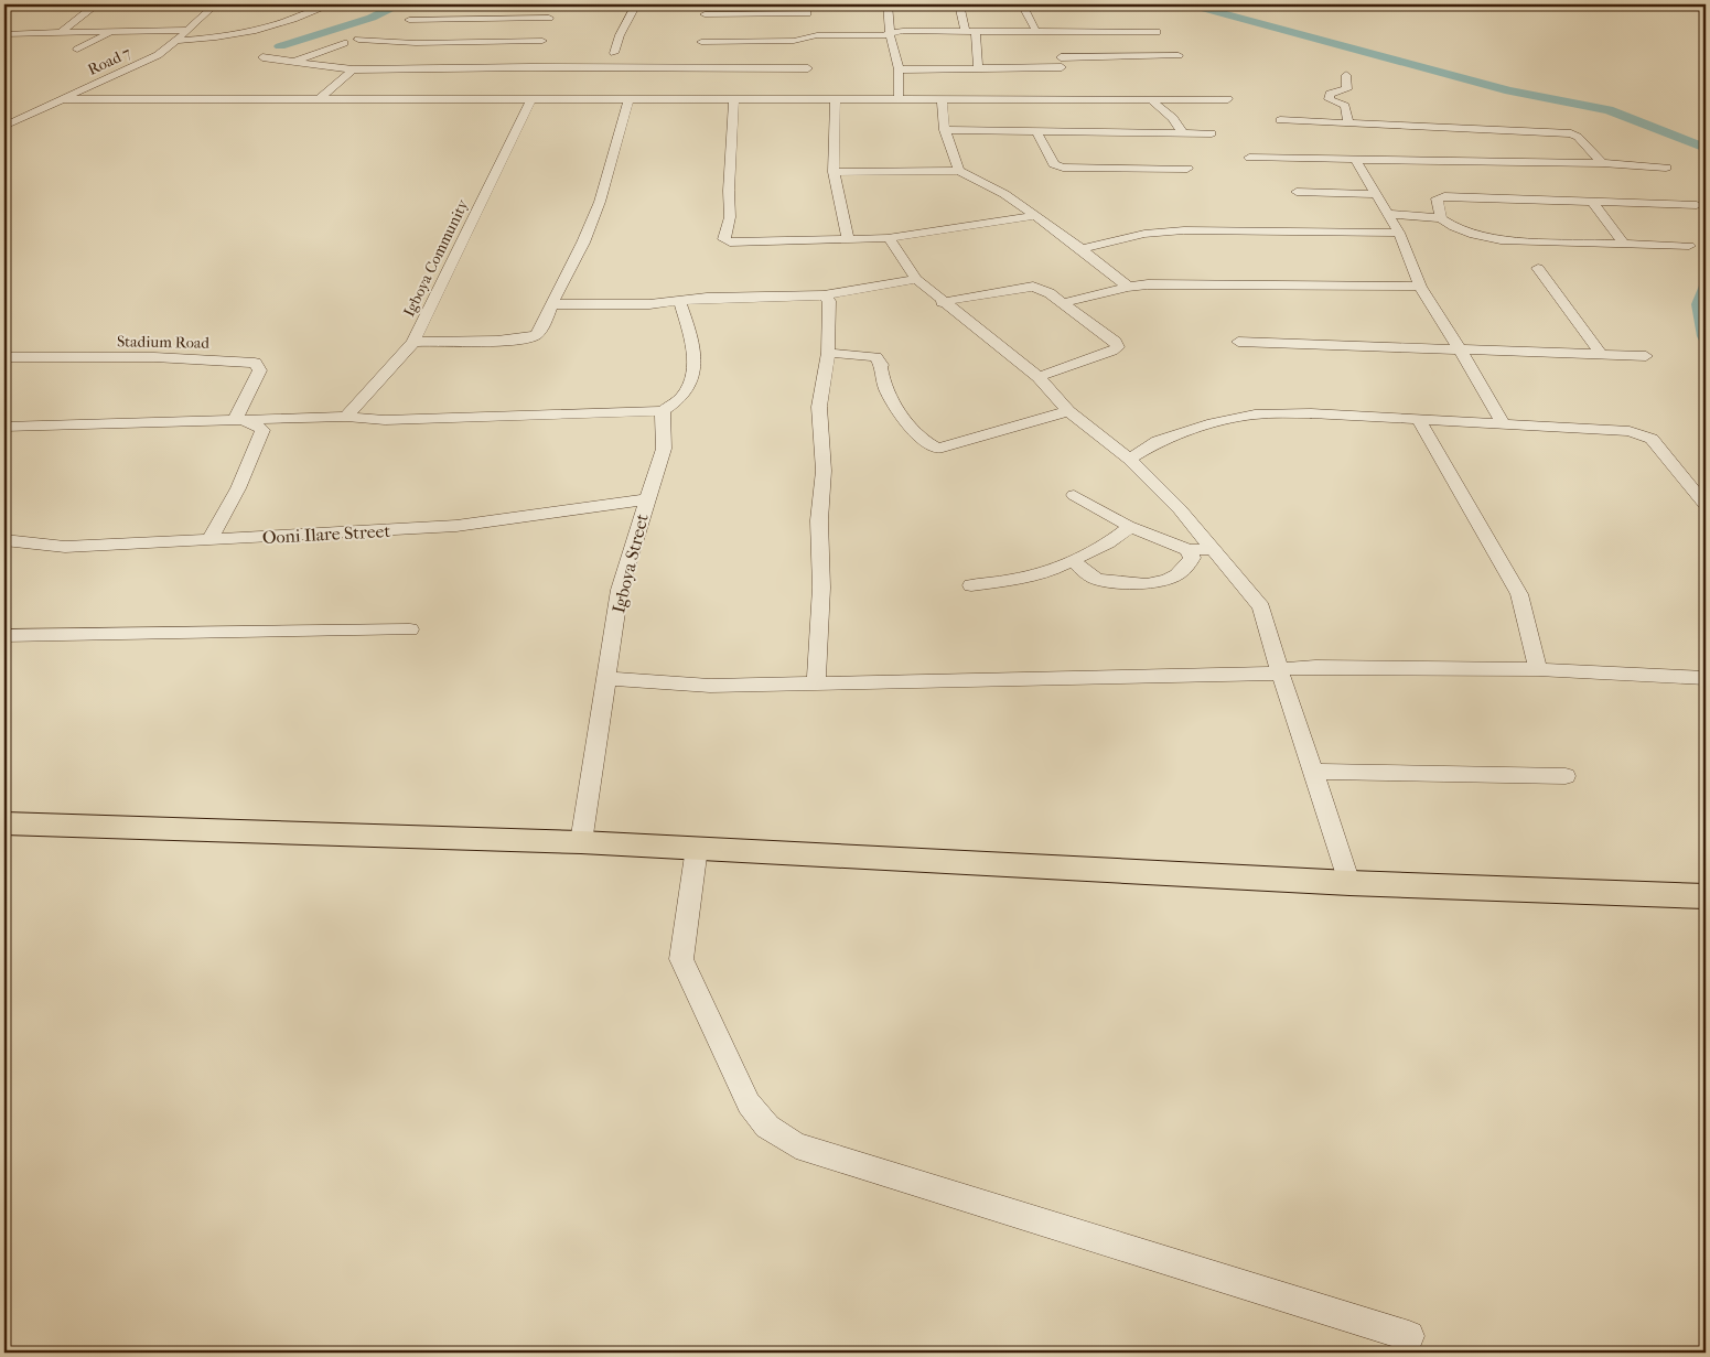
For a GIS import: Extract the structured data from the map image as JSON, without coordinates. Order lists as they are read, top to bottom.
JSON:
{
  "streets": {
    "street": [
      "Road 7",
      "Igboya Community",
      "Stadium Road",
      "Ooni Ilare Street",
      "Igboya Street"
    ]
  },
  "crossings": [
    ["Ooni Ilare Street", "Igboya Street"]
  ]
}
